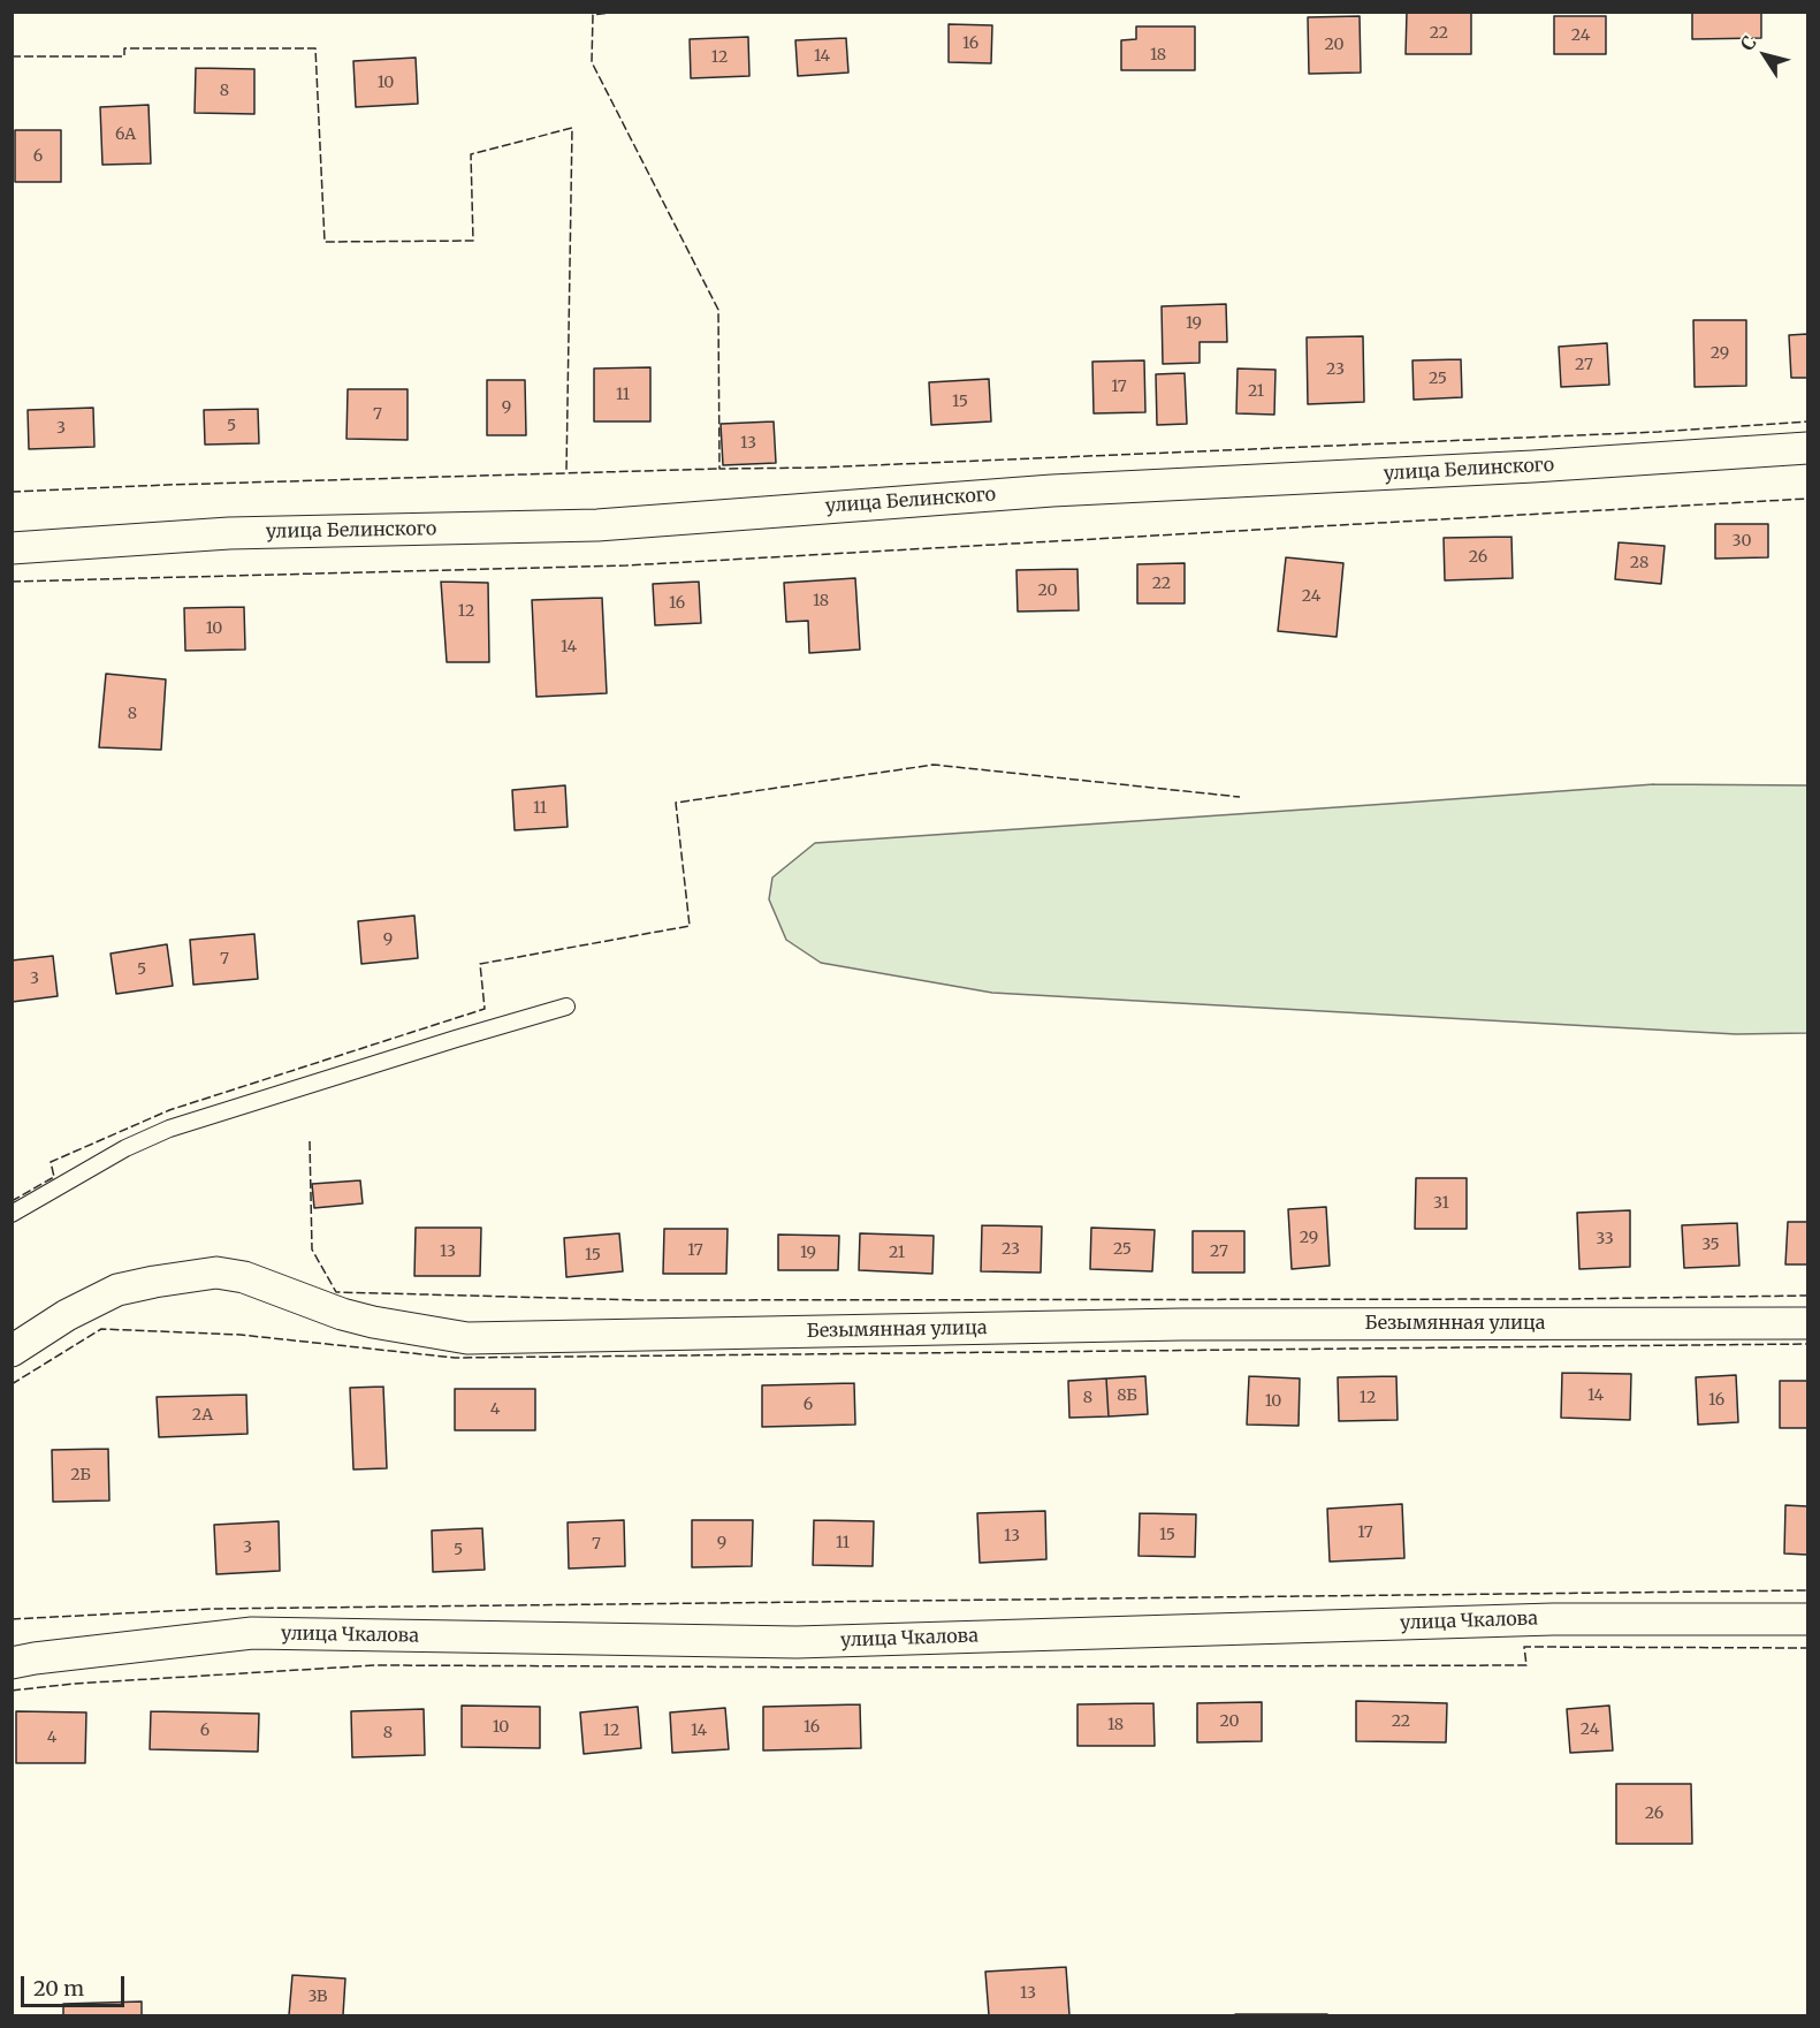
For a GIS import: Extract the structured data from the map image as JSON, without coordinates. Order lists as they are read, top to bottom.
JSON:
{
  "streets": {
    "street": ["улица Белинского", "Безымянная улица", "улица Чкалова"]
  },
  "house_numbers": [
    "22",
    "24",
    "16",
    "20",
    "18",
    "14",
    "12",
    "10",
    "8",
    "6А",
    "6",
    "19",
    "29",
    "27",
    "23",
    "25",
    "17",
    "21",
    "11",
    "15",
    "9",
    "7",
    "5",
    "3",
    "13",
    "30",
    "26",
    "28",
    "22",
    "20",
    "24",
    "18",
    "16",
    "12",
    "10",
    "14",
    "8",
    "11",
    "9",
    "7",
    "5",
    "3",
    "31",
    "29",
    "33",
    "35",
    "23",
    "25",
    "17",
    "13",
    "27",
    "19",
    "21",
    "15",
    "8Б",
    "14",
    "8",
    "12",
    "16",
    "10",
    "6",
    "4",
    "2А",
    "2Б",
    "17",
    "15",
    "13",
    "9",
    "11",
    "7",
    "3",
    "5",
    "20",
    "22",
    "18",
    "10",
    "16",
    "24",
    "6",
    "12",
    "14",
    "8",
    "4",
    "26",
    "13",
    "3В"
  ],
  "scale_bar": "20 m",
  "north": "top left"
}
